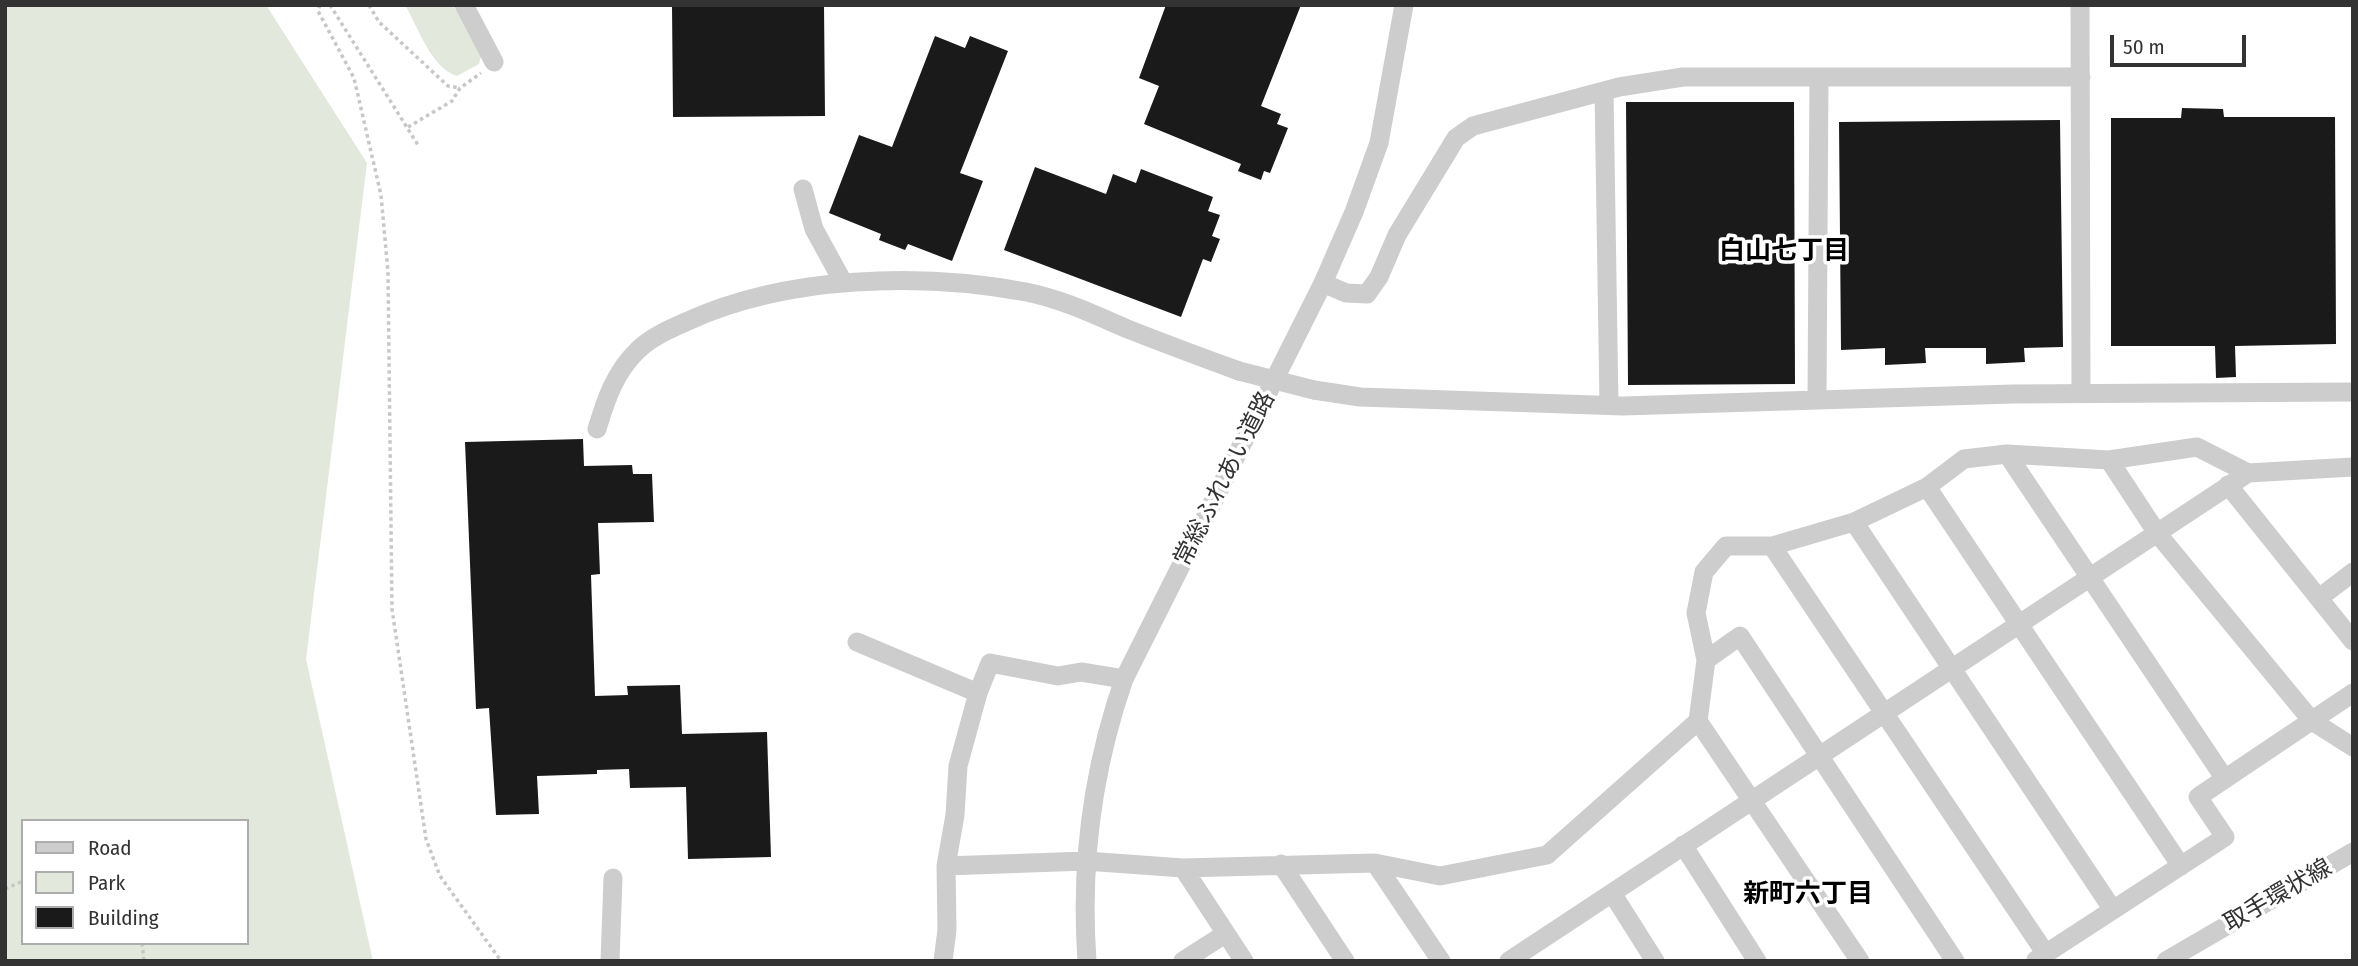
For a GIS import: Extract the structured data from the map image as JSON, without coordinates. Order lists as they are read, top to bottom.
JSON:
{
  "streets": {
    "street": ["常総ふれあい道路", "取手環状線"]
  },
  "districts": ["白山七丁目", "新町六丁目"],
  "legend": ["Road", "Park", "Building"],
  "scale_bar": "50 m"
}
